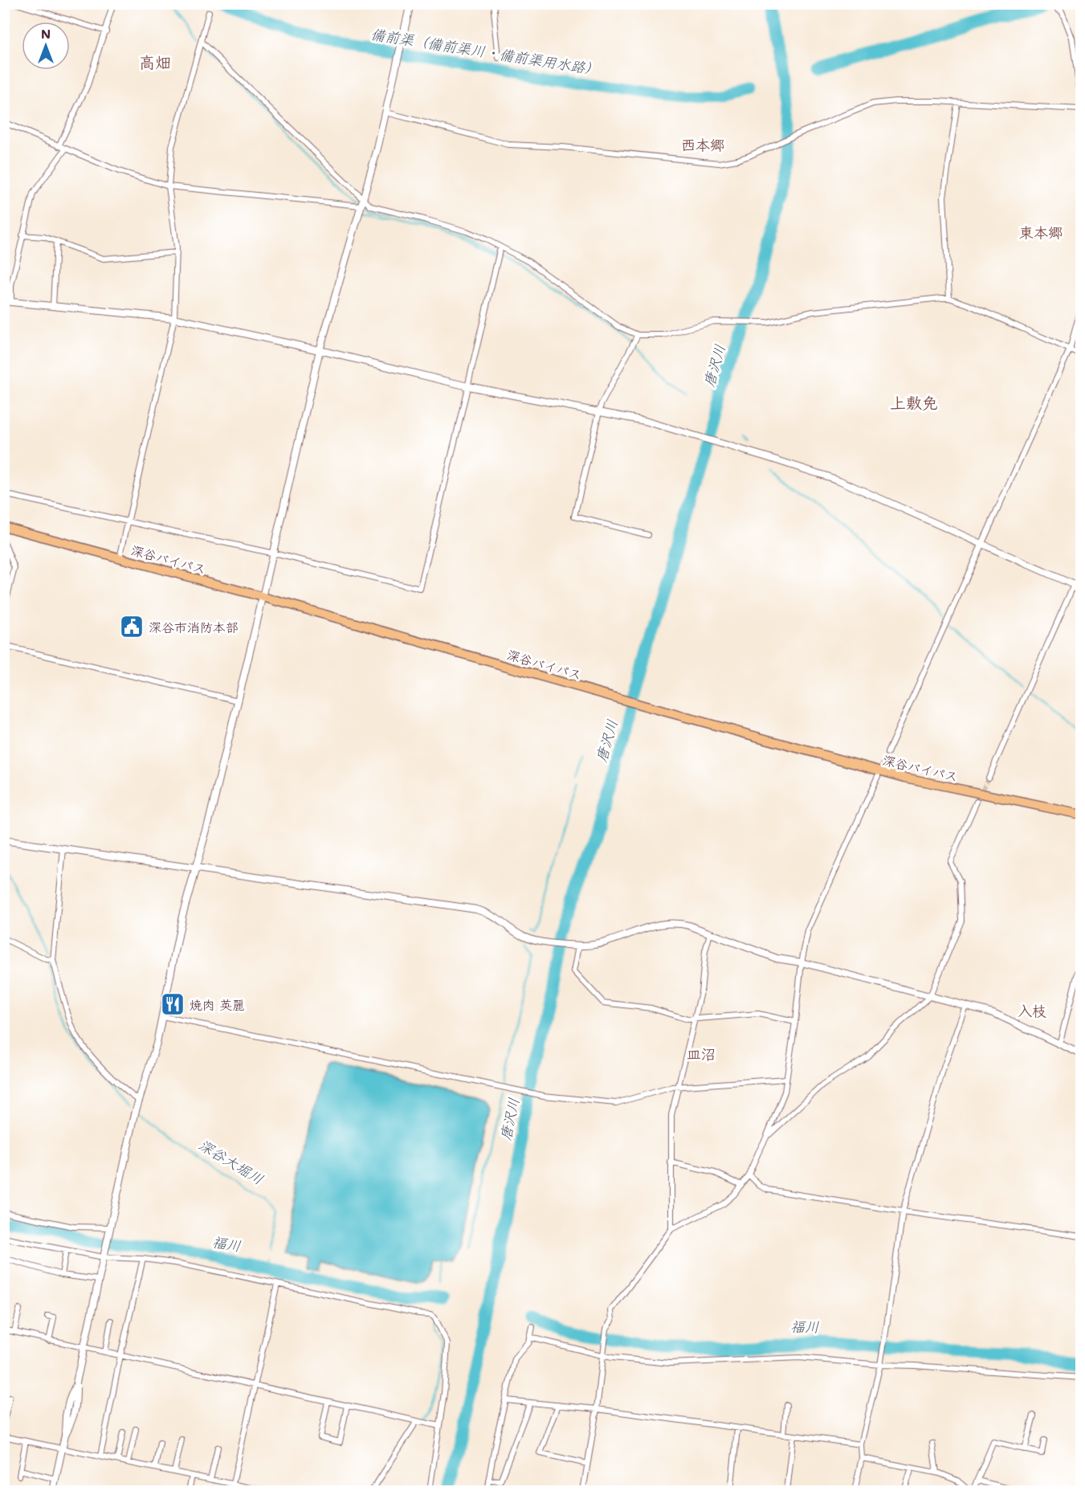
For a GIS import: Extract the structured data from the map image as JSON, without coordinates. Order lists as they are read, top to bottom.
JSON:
{
  "streets": {
    "highway": ["深谷バイパス"]
  },
  "districts": [
    "高畑",
    "西本郷",
    "東本郷",
    "上敷免",
    "入枝",
    "皿沼"
  ],
  "water": [
    "備前渠（備前渠川・備前渠用水路）",
    "唐沢川",
    "深谷大堀川",
    "福川"
  ],
  "places": {
    "public building": ["深谷市消防本部"],
    "restaurant": ["焼肉 英麗"]
  },
  "north": "top"
}
